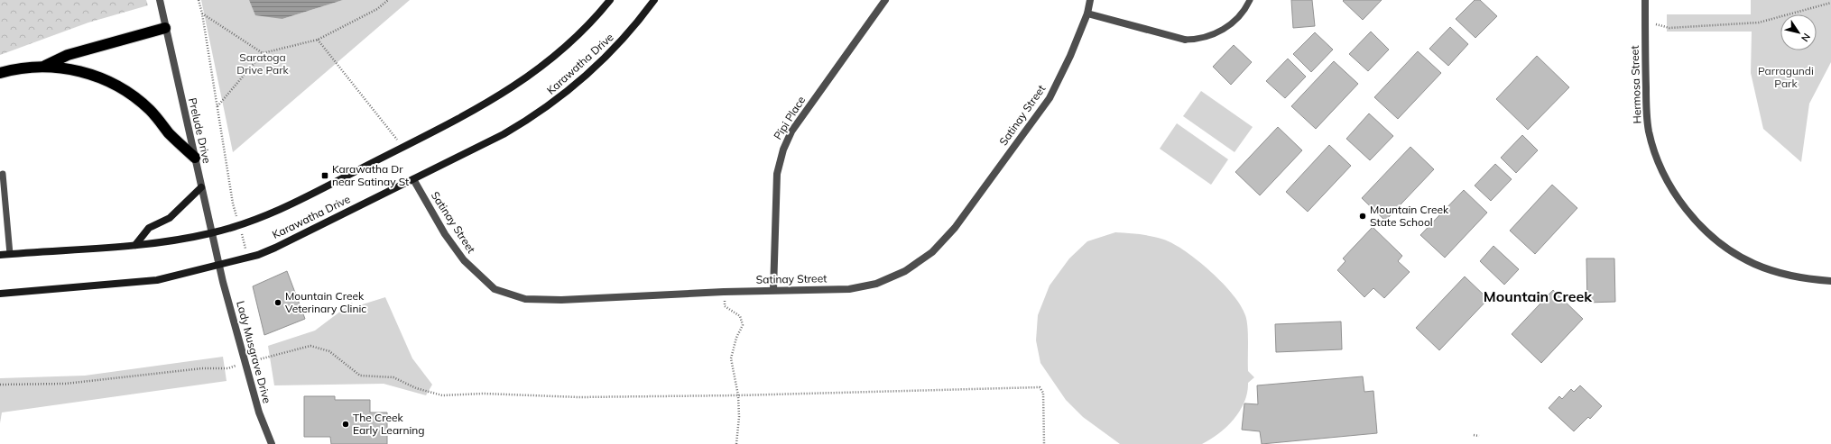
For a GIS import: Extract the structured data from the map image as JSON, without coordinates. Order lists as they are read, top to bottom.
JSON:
{
  "streets": {
    "main road": ["Karawatha Drive"],
    "street": [
      "Hermosa Street",
      "Satinay Street",
      "Pipi Place",
      "Prelude Drive",
      "Lady Musgrave Drive"
    ]
  },
  "crossings": [
    ["Karawatha Drive", "Satinay Street"],
    ["Karawatha Drive", "Prelude Drive"],
    ["Karawatha Drive", "Lady Musgrave Drive"],
    ["Satinay Street", "Pipi Place"],
    ["Prelude Drive", "Lady Musgrave Drive"]
  ],
  "districts": ["Mountain Creek"],
  "parks": ["Saratoga Drive Park", "Parragundi Park"],
  "places": {
    "transit": ["Karawatha Dr near Satinay St"],
    "other": ["Mountain Creek State School", "Mountain Creek Veterinary Clinic", "The Creek Early Learning"]
  },
  "north": "bottom right"
}
